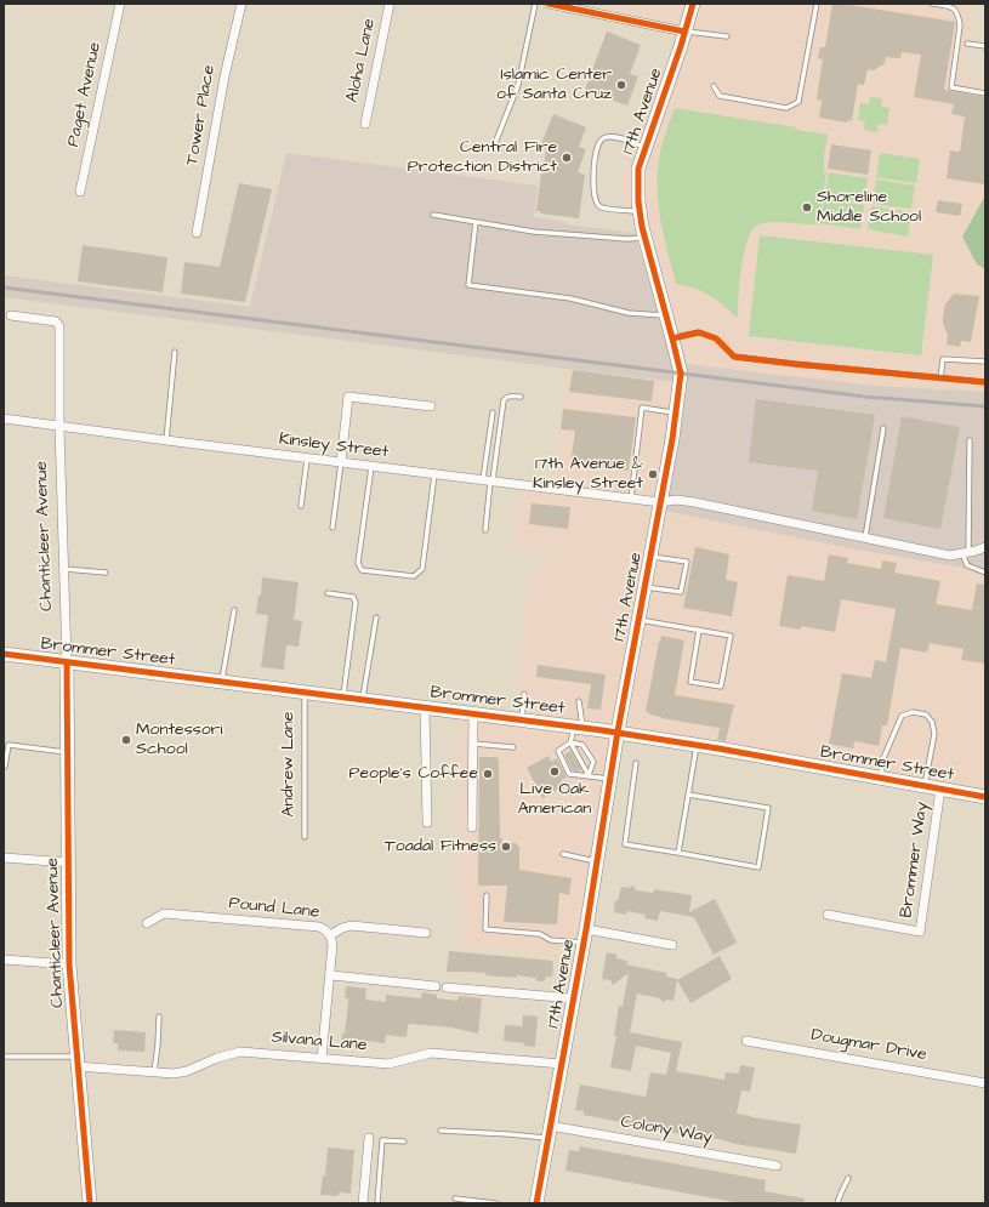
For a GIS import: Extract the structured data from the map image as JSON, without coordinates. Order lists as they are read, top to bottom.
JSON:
{
  "streets": {
    "main road": ["17th Avenue", "Chanticleer Avenue", "Brommer Street"],
    "street": [
      "Aloha Lane",
      "Paget Avenue",
      "Tower Place",
      "Kinsley Street",
      "Brommer Way",
      "Pound Lane",
      "Silvana Lane",
      "Dougmar Drive",
      "Colony Way"
    ],
    "lane": ["Andrew Lane"]
  },
  "crossings": [
    ["17th Avenue", "Kinsley Street"],
    ["17th Avenue", "Brommer Street"],
    ["17th Avenue", "Silvana Lane"],
    ["17th Avenue", "Colony Way"],
    ["Kinsley Street", "Chanticleer Avenue"],
    ["Chanticleer Avenue", "Brommer Street"],
    ["Chanticleer Avenue", "Silvana Lane"],
    ["Brommer Street", "Andrew Lane"],
    ["Brommer Street", "Brommer Way"],
    ["Pound Lane", "Silvana Lane"]
  ],
  "places": [
    "Islamic Center of Santa Cruz",
    "Central Fire Protection District",
    "Shoreline Middle School",
    "17th Avenue & Kinsley Street",
    "Montessori School",
    "Live Oak American",
    "People's Coffee",
    "Toadal Fitness"
  ]
}
